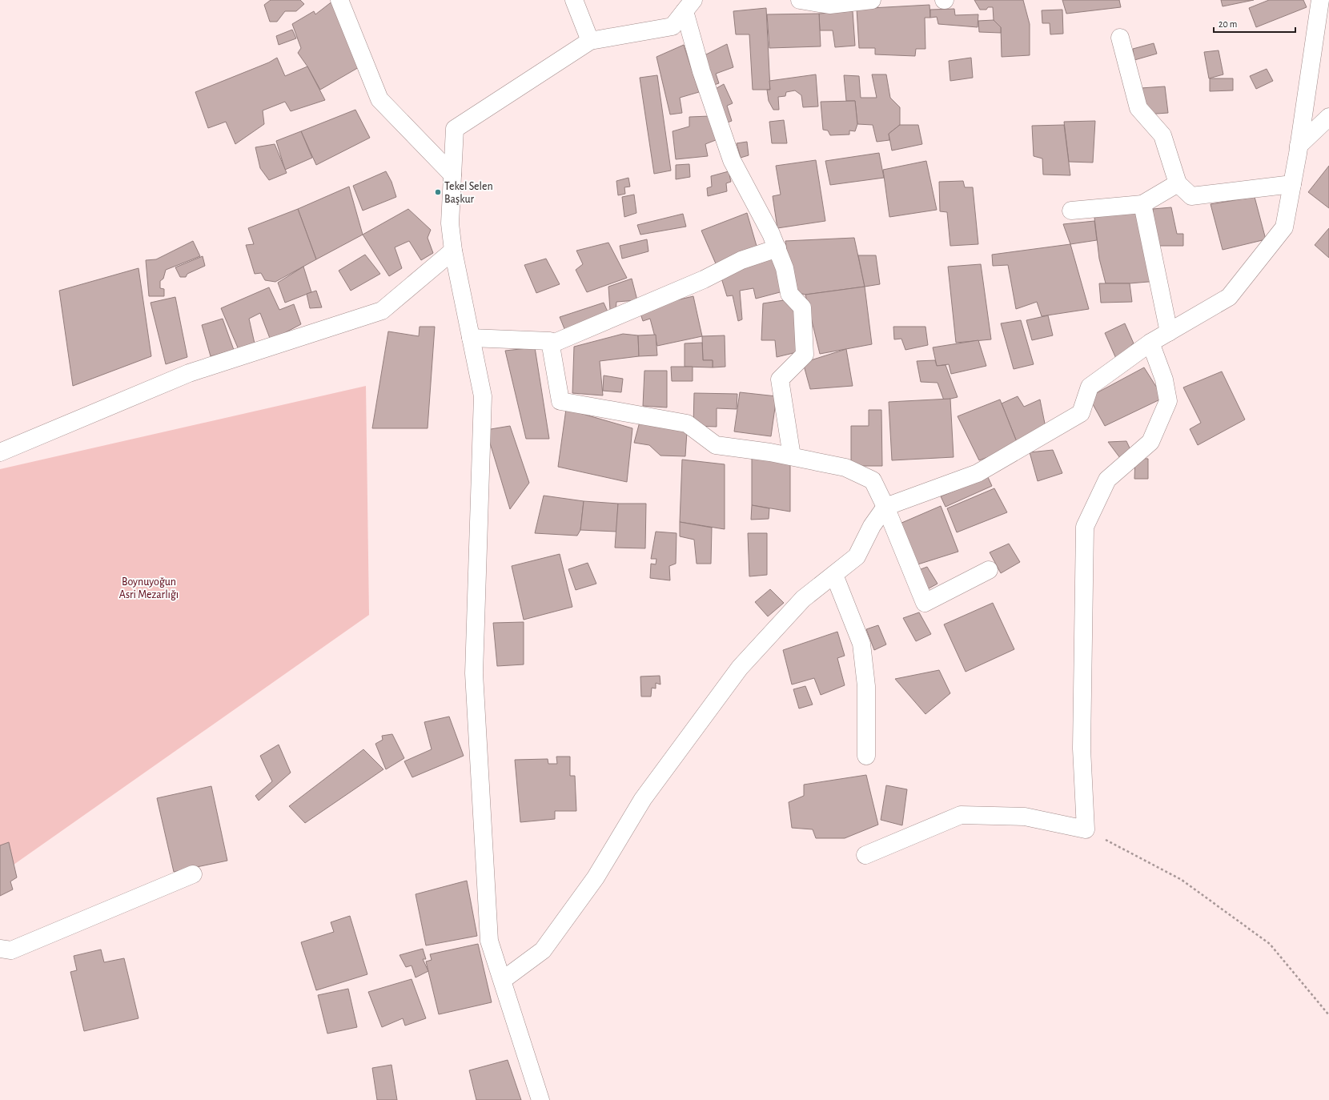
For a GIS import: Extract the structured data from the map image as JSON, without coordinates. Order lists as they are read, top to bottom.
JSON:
{
  "parks": ["Boynuyoğun Asri Mezarlığı"],
  "places": ["Tekel Selen Başkur"],
  "scale_bar": "20 m"
}
